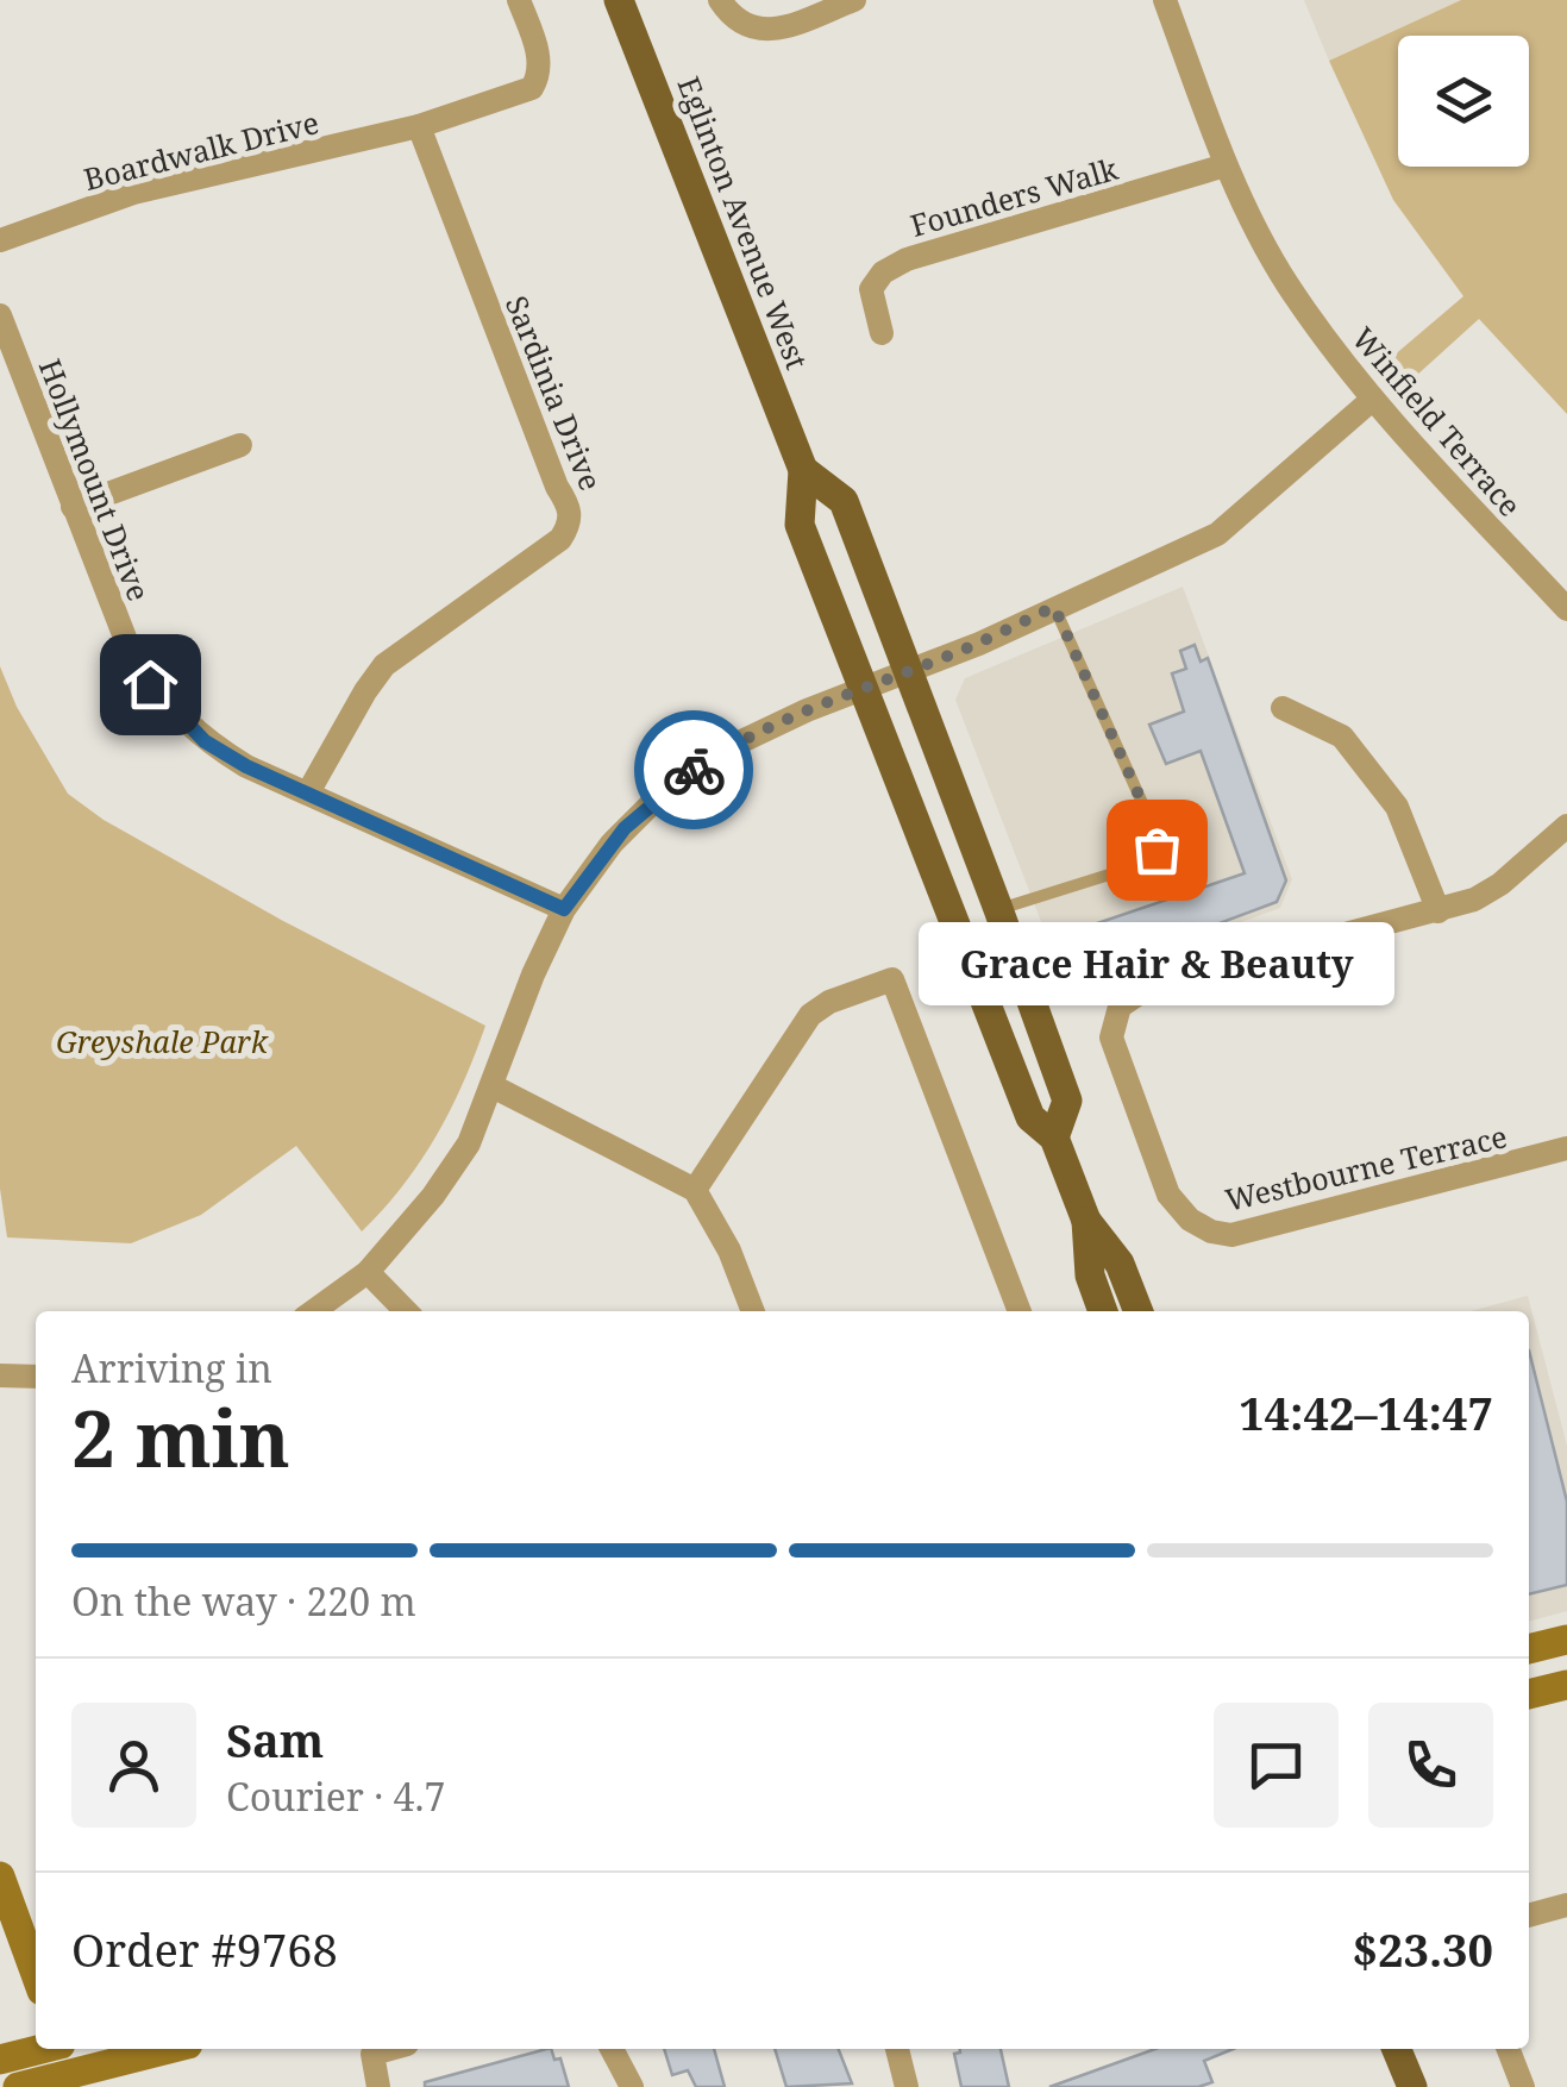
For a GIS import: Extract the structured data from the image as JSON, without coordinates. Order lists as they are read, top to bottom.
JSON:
{
  "streets": {
    "main road": ["Eglinton Avenue West"],
    "street": [
      "Boardwalk Drive",
      "Founders Walk",
      "Sardinia Drive",
      "Winfield Terrace",
      "Hollymount Drive",
      "Westbourne Terrace"
    ]
  },
  "crossings": [
    ["Boardwalk Drive", "Sardinia Drive"],
    ["Founders Walk", "Winfield Terrace"],
    ["Sardinia Drive", "Hollymount Drive"]
  ],
  "parks": ["Greyshale Park"],
  "places": ["Grace Hair & Beauty"],
  "page": {
    "bubble": "Grace Hair & Beauty",
    "heading": ["2 min", "Arriving in", "14:42–14:47"],
    "panel": [
      "Sam",
      "Courier · 4.7",
      "Order #9768",
      "$23.30"
    ],
    "bar": "On the way · 220 m"
  }
}
